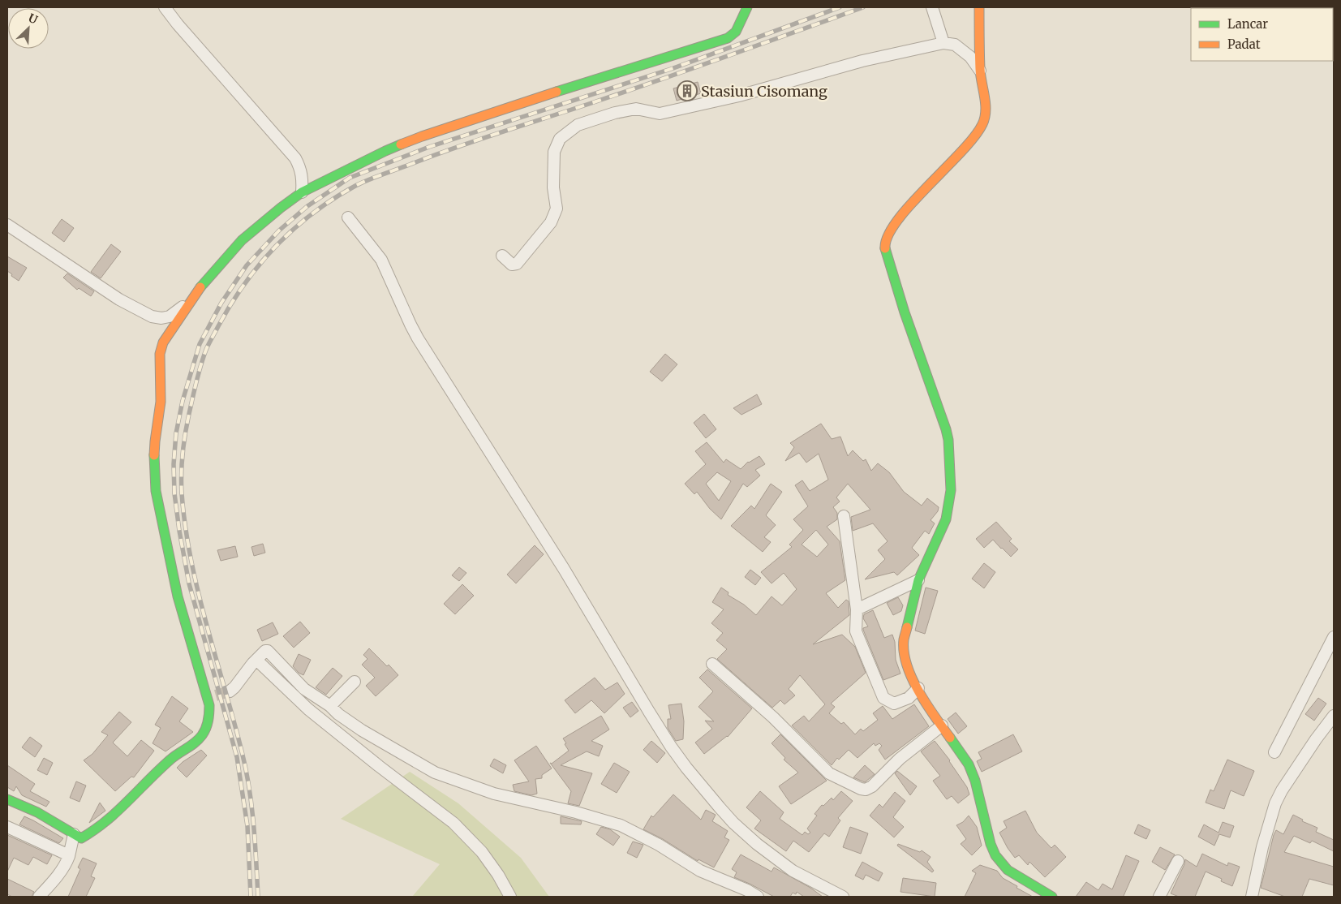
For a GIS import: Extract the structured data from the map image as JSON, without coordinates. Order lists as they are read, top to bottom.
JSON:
{
  "places": {
    "building": ["Stasiun Cisomang"]
  },
  "legend": ["Lancar", "Padat"],
  "north": "top right"
}
